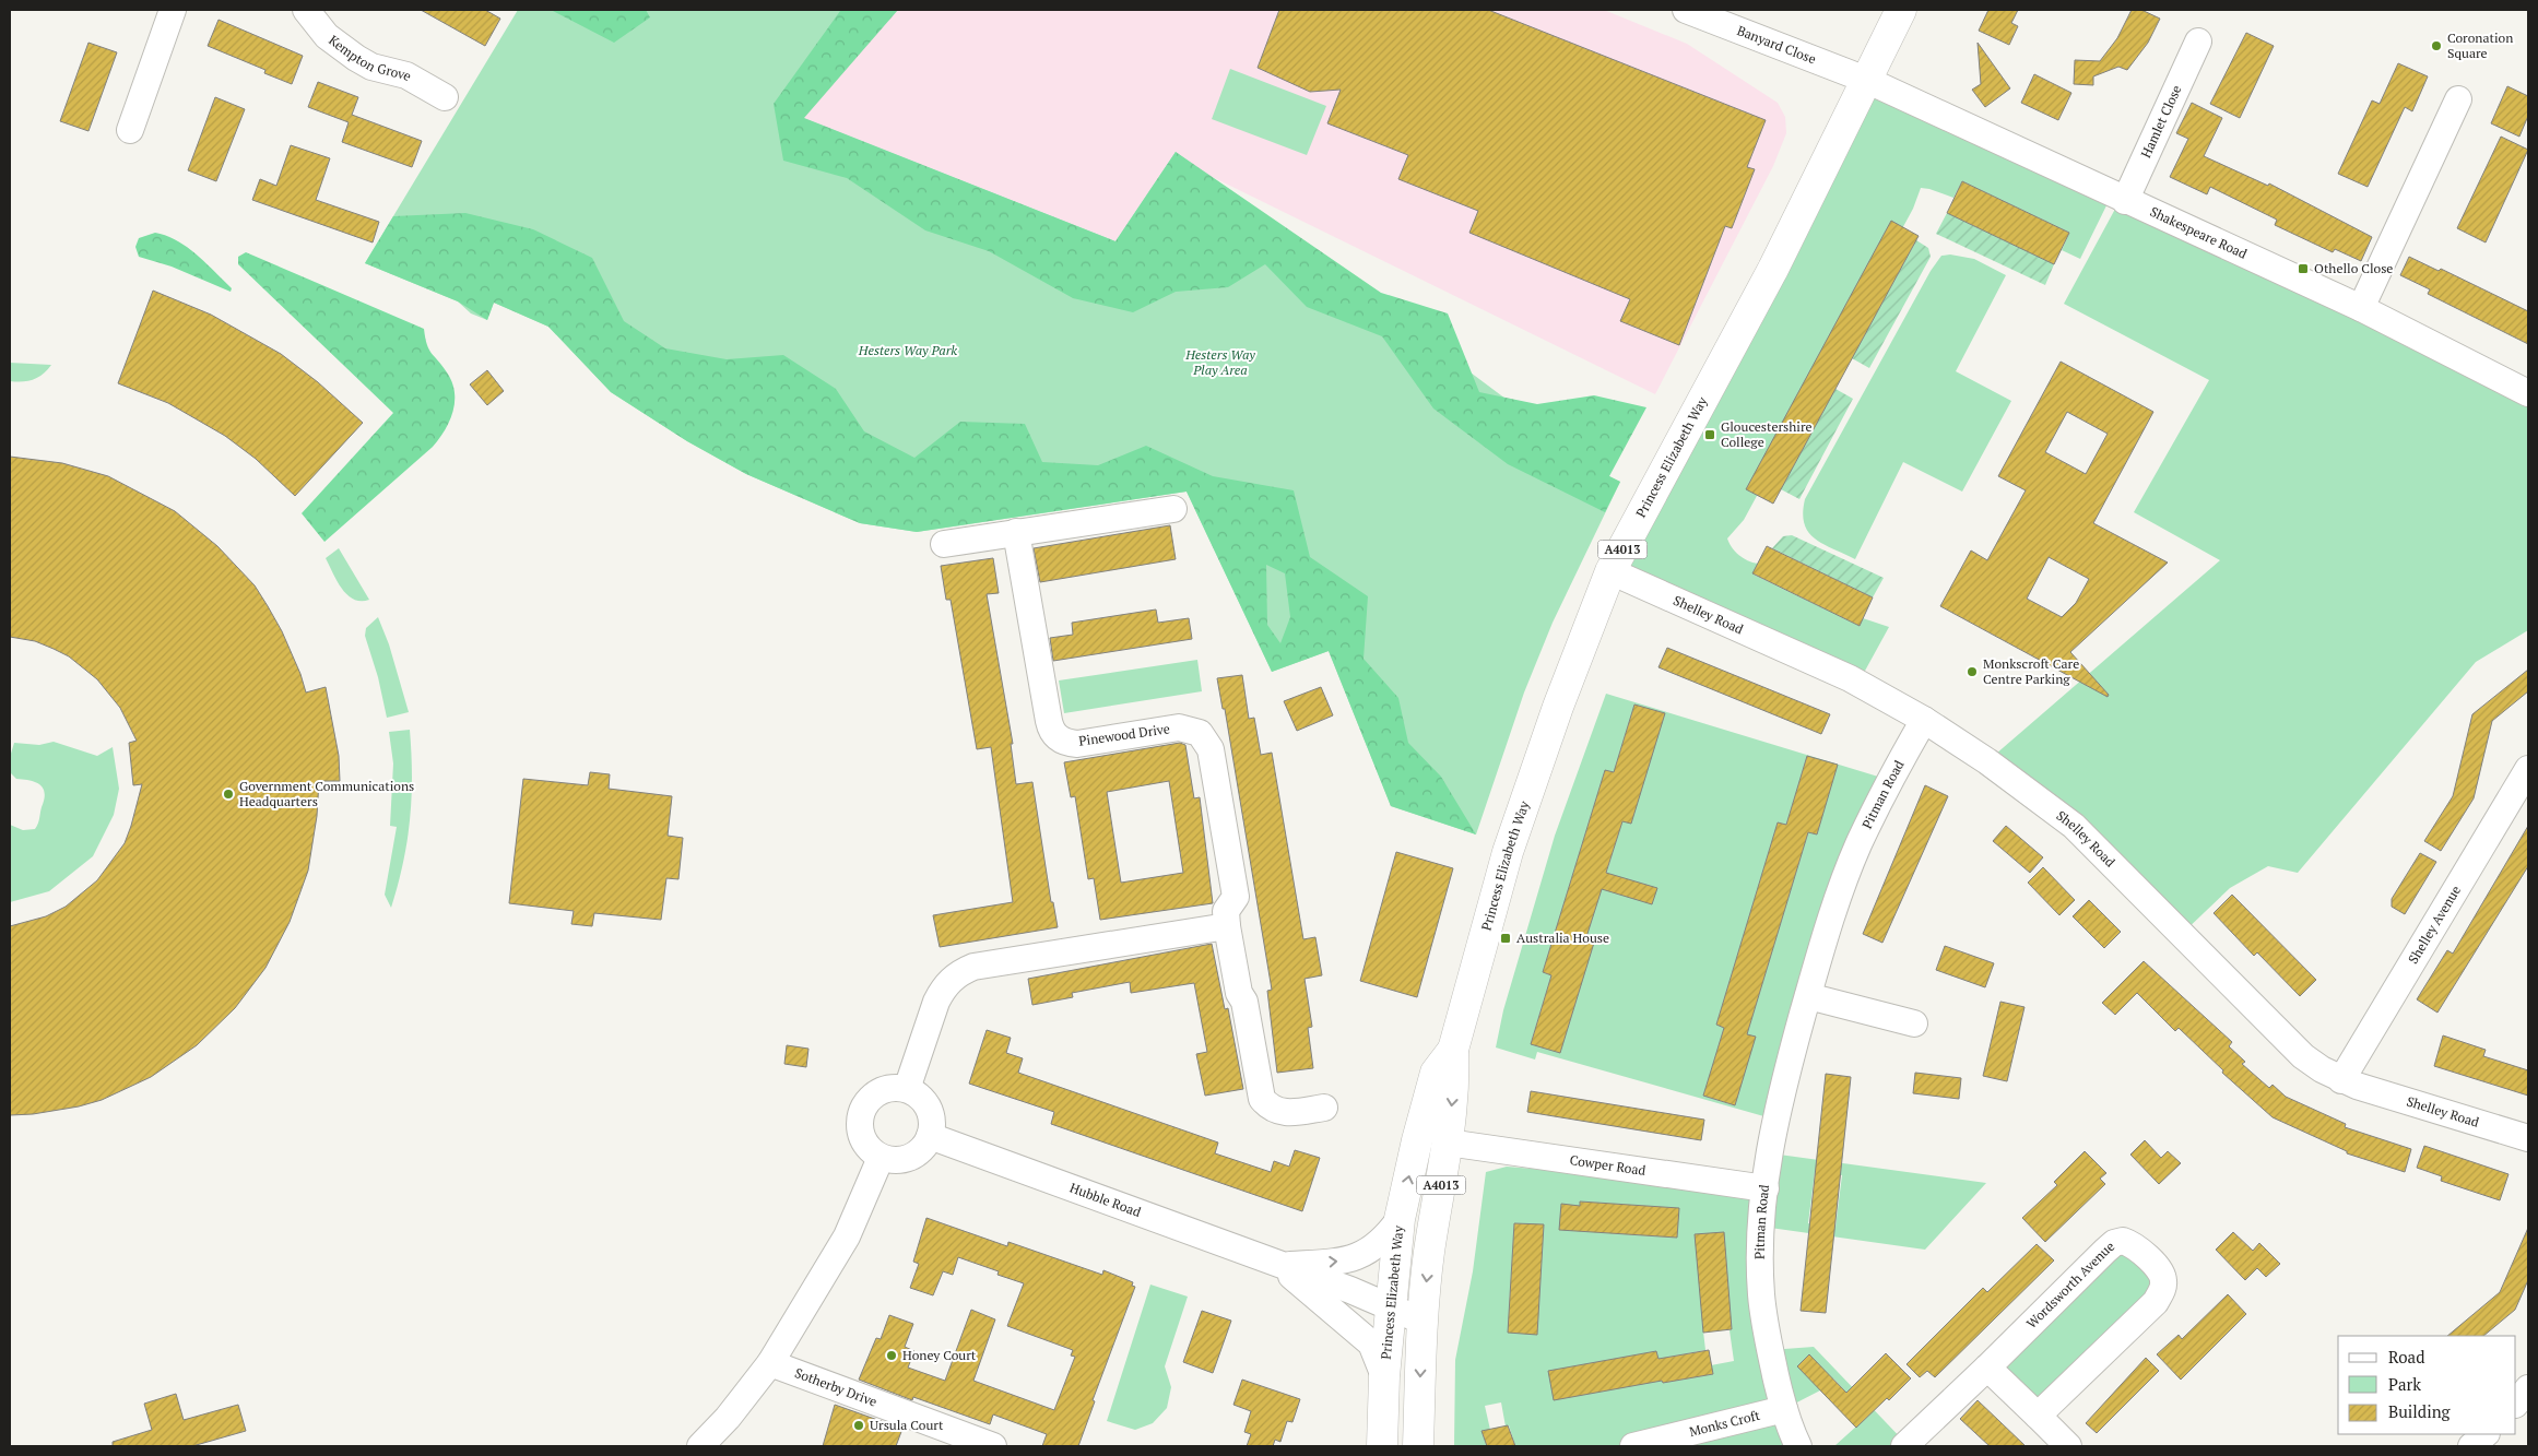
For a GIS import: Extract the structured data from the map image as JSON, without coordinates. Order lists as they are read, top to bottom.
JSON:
{
  "streets": {
    "main road": ["Princess Elizabeth Way", "A4013"],
    "street": [
      "Banyard Close",
      "Kempton Grove",
      "Hamlet Close",
      "Shakespeare Road",
      "Shelley Road",
      "Pinewood Drive",
      "Pitman Road",
      "Shelley Avenue",
      "Cowper Road",
      "Hubble Road",
      "Wordsworth Avenue",
      "Sotherby Drive",
      "Monks Croft"
    ]
  },
  "crossings": [
    ["Banyard Close", "Shakespeare Road"],
    ["Banyard Close", "Princess Elizabeth Way"],
    ["Hamlet Close", "Shakespeare Road"],
    ["Shakespeare Road", "Princess Elizabeth Way"],
    ["Princess Elizabeth Way", "Shelley Road"],
    ["Princess Elizabeth Way", "Cowper Road"],
    ["Princess Elizabeth Way", "Hubble Road"],
    ["Shelley Road", "Pitman Road"],
    ["Shelley Road", "Shelley Avenue"],
    ["Pitman Road", "Cowper Road"],
    ["Pitman Road", "Monks Croft"]
  ],
  "parks": ["Hesters Way Park", "Hesters Way Play Area"],
  "places": {
    "other": [
      "Coronation Square",
      "Monkscroft Care Centre Parking",
      "Government Communications Headquarters",
      "Honey Court",
      "Ursula Court"
    ],
    "transit": ["Othello Close", "Gloucestershire College", "Australia House"]
  },
  "legend": ["Road", "Park", "Building"]
}
